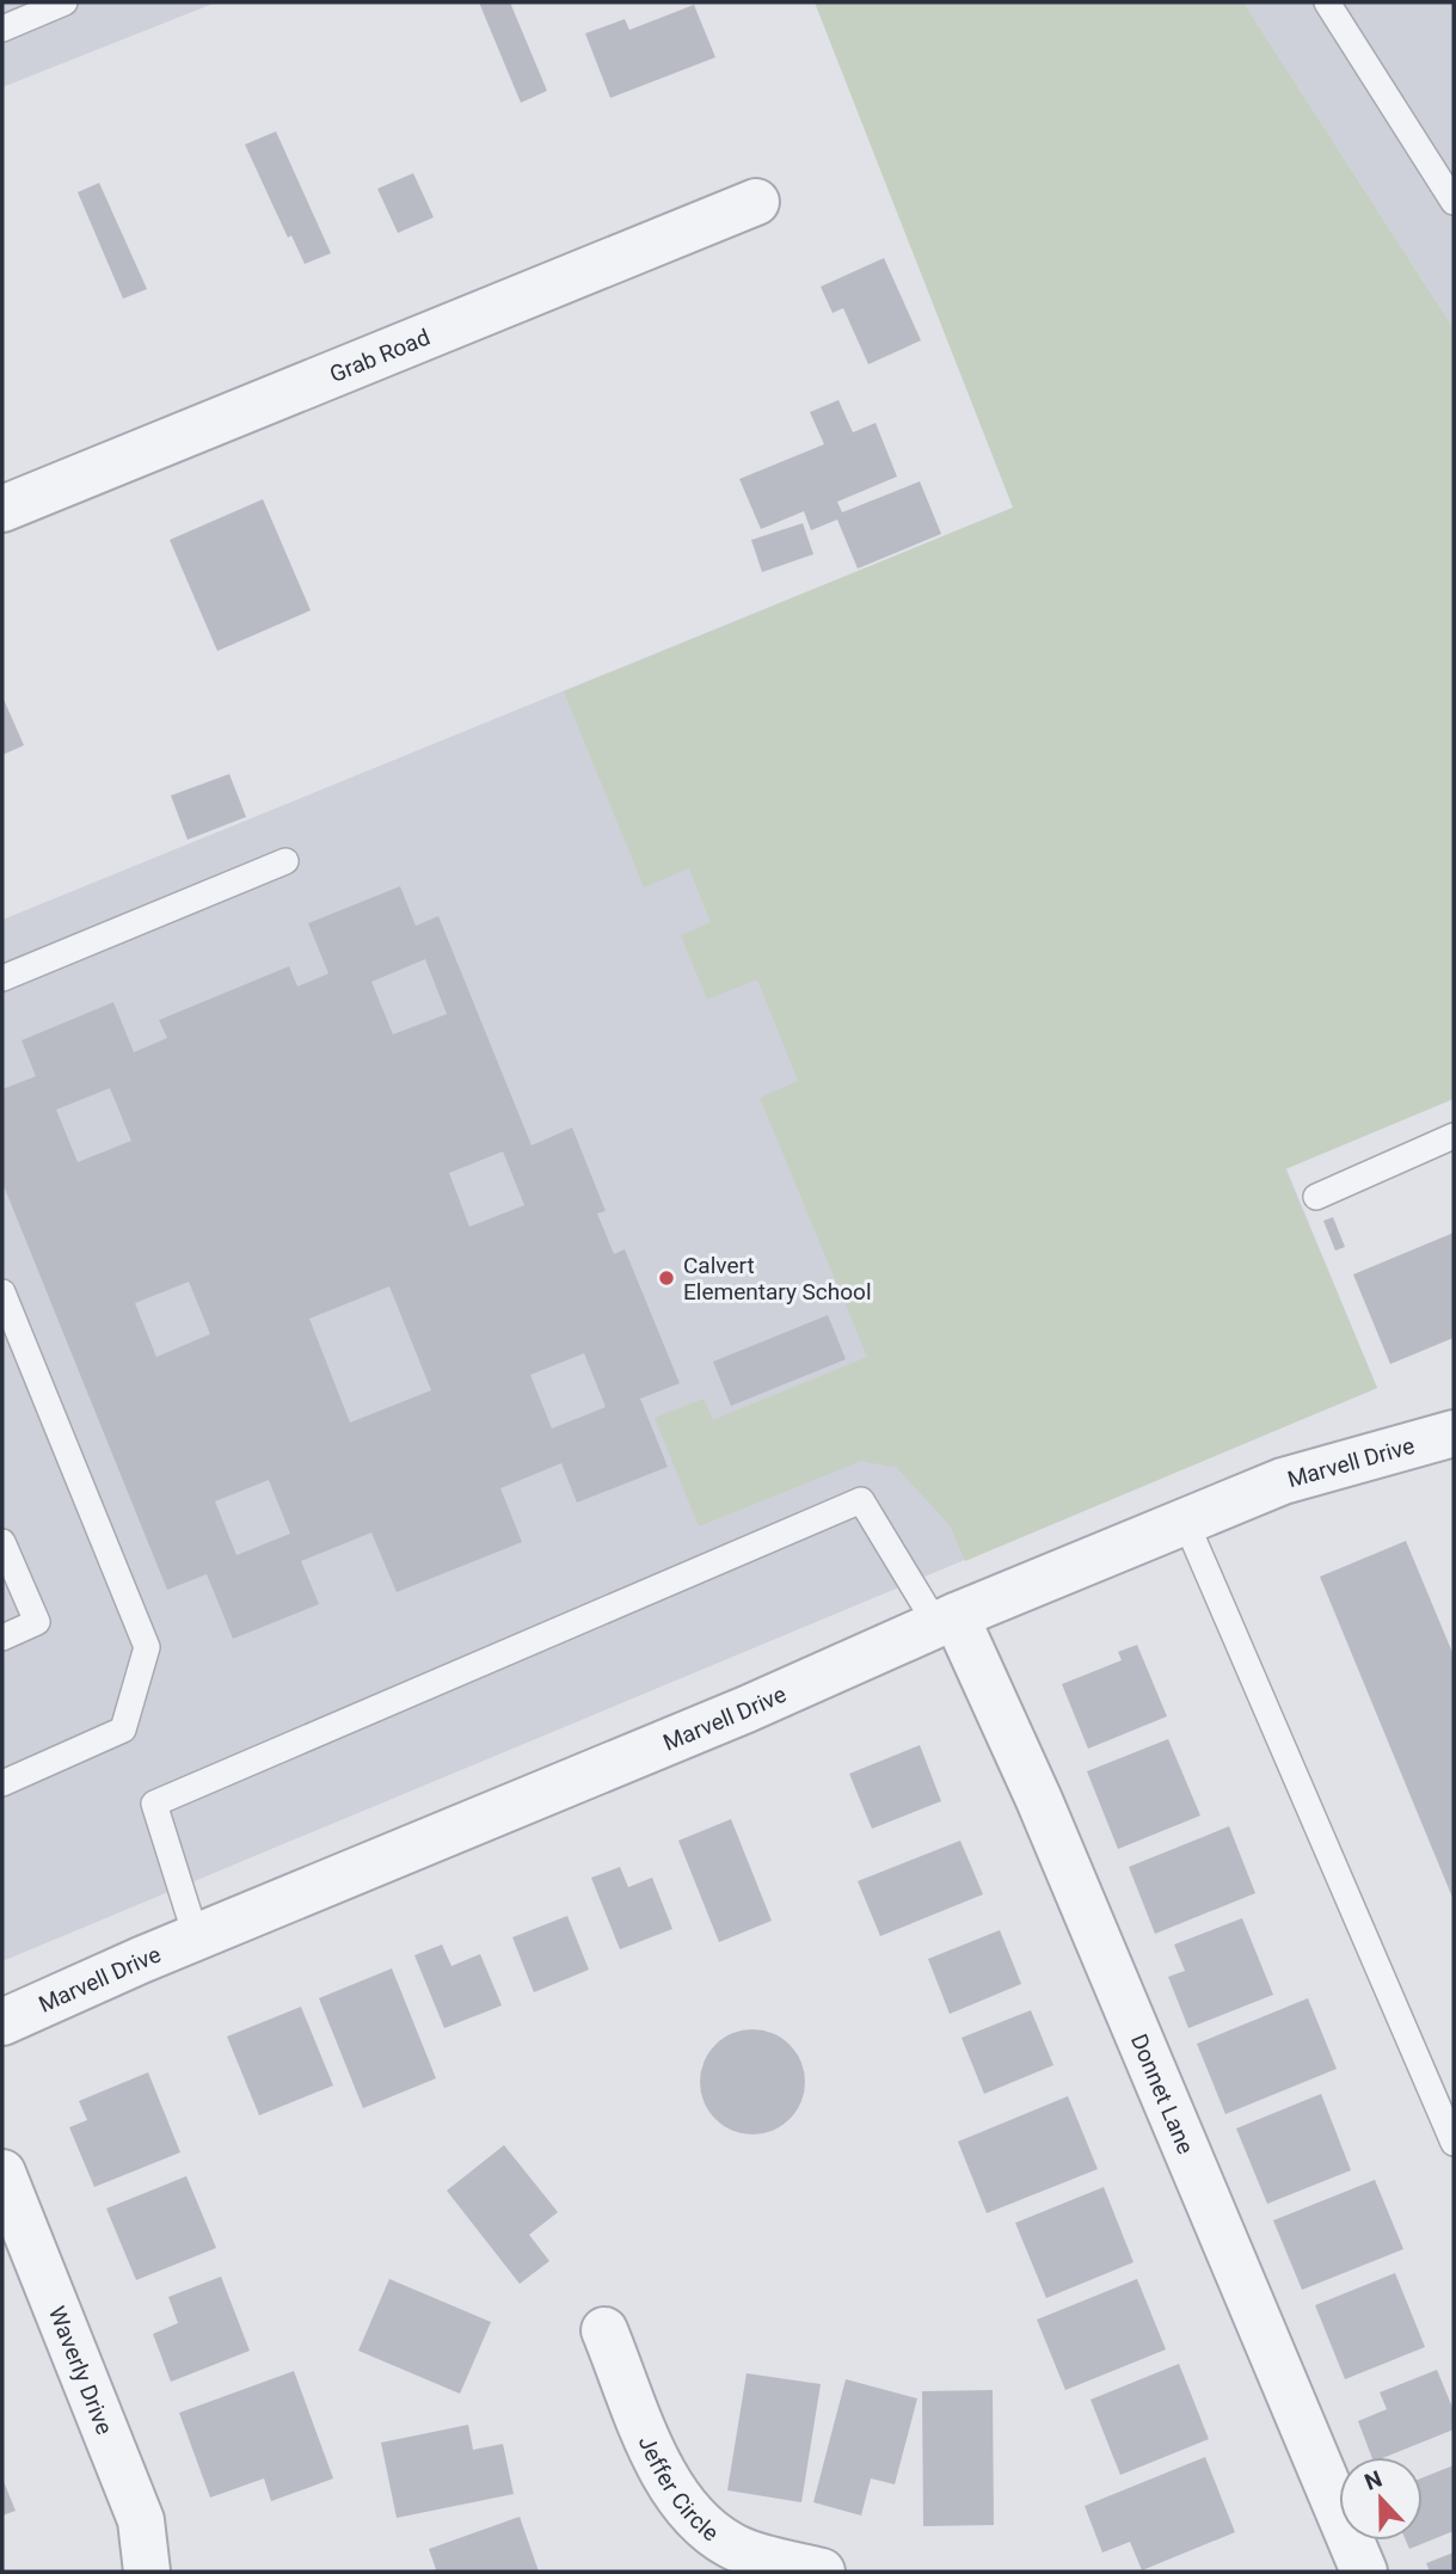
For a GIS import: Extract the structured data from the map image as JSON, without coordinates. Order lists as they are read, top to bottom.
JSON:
{
  "streets": {
    "street": [
      "Grab Road",
      "Marvell Drive",
      "Donnet Lane",
      "Waverly Drive",
      "Jeffer Circle"
    ]
  },
  "crossings": [
    ["Marvell Drive", "Donnet Lane"]
  ],
  "places": ["Calvert Elementary School"],
  "north": "top"
}
